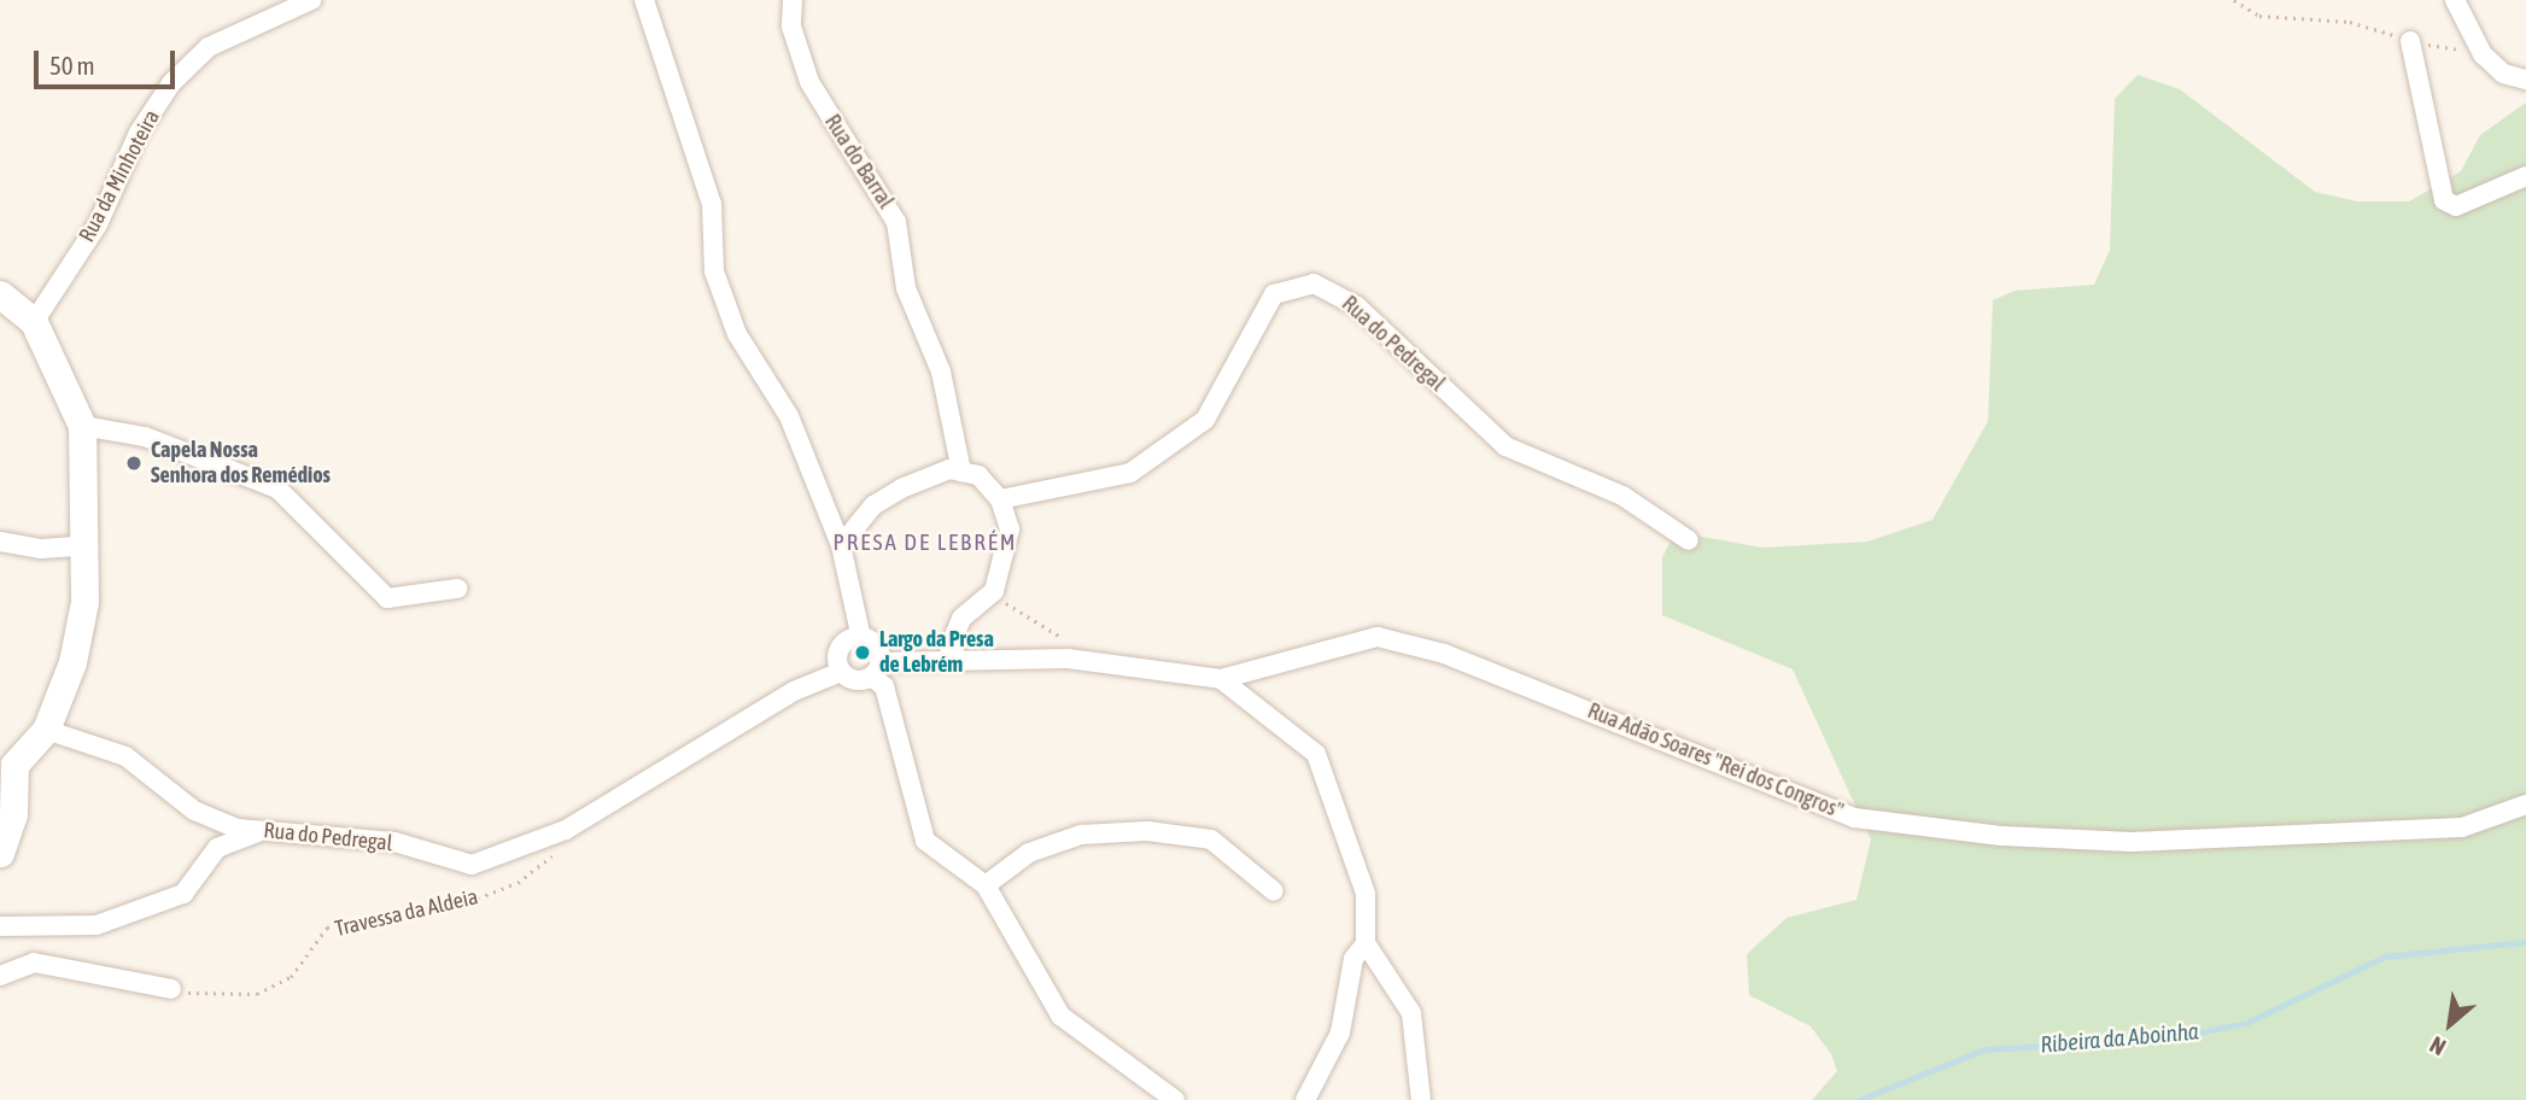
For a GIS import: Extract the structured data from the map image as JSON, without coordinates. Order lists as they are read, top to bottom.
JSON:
{
  "streets": {
    "street": [
      "Rua do Barral",
      "Rua da Minhoteira",
      "Rua do Pedregal",
      "Rua Adão Soares \"Rei dos Congros\""
    ],
    "path": ["Travessa da Aldeia"]
  },
  "crossings": [
    ["Rua do Pedregal", "Travessa da Aldeia"]
  ],
  "districts": ["PRESA DE LEBRÉM"],
  "water": ["Ribeira da Aboinha"],
  "places": ["Capela Nossa Senhora dos Remédios", "Largo da Presa de Lebrém"],
  "scale_bar": "50 m",
  "north": "bottom left"
}
